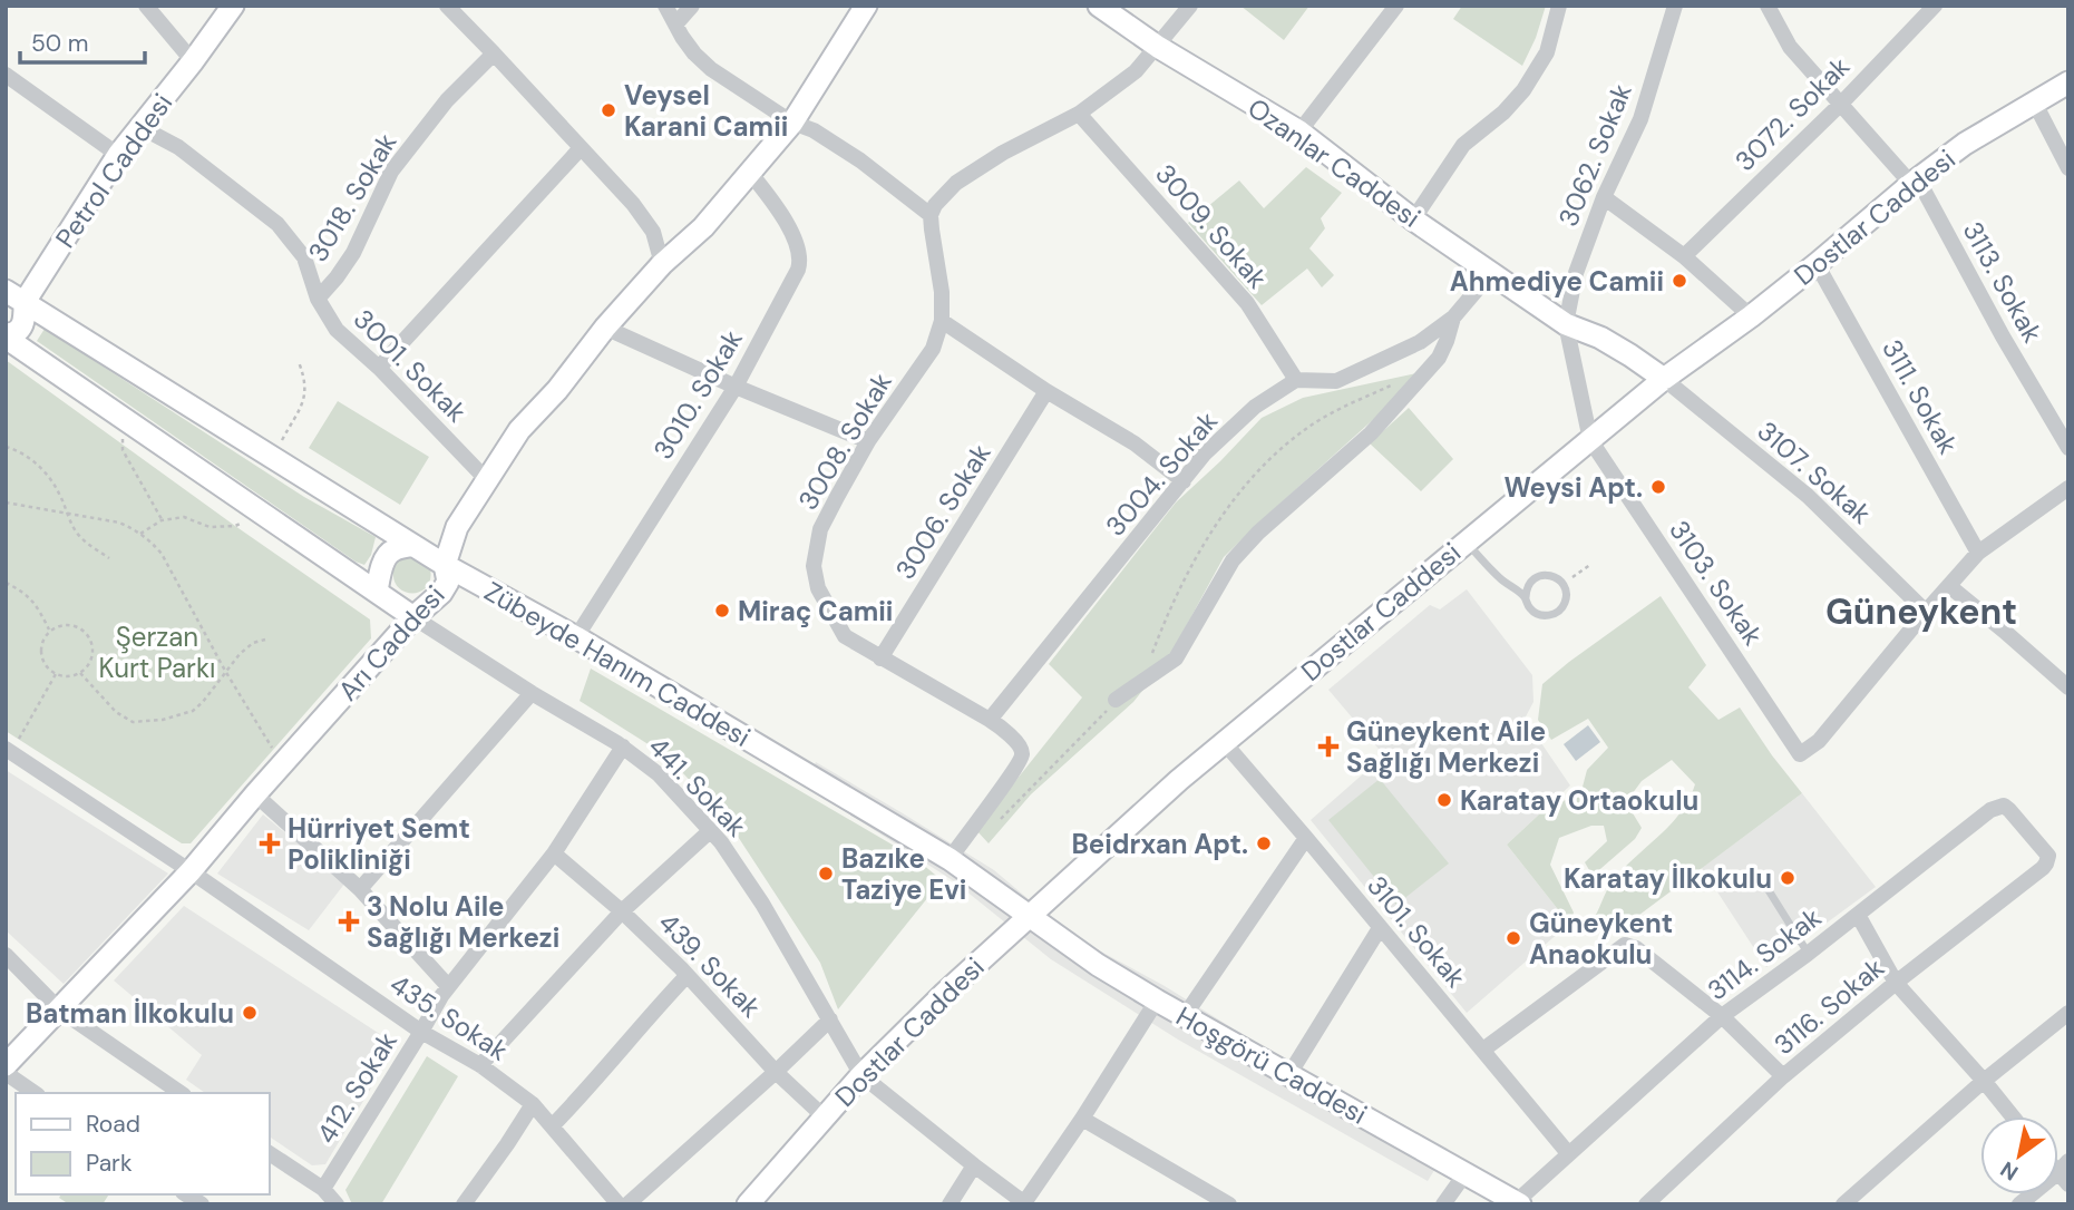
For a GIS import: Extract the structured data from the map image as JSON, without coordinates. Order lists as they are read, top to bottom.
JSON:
{
  "streets": {
    "street": [
      "3072. Sokak",
      "3062. Sokak",
      "Ozanlar Caddesi",
      "Petrol Caddesi",
      "3018. Sokak",
      "Dostlar Caddesi",
      "3009. Sokak",
      "3113. Sokak",
      "3001. Sokak",
      "3010. Sokak",
      "3111. Sokak",
      "3008. Sokak",
      "3107. Sokak",
      "3004. Sokak",
      "3006. Sokak",
      "3103. Sokak",
      "Arı Caddesi",
      "Zübeyde Hanım Caddesi",
      "441. Sokak",
      "3101. Sokak",
      "3114. Sokak",
      "439. Sokak",
      "3116. Sokak",
      "435. Sokak",
      "Hoşgörü Caddesi",
      "412. Sokak"
    ]
  },
  "crossings": [
    ["3072. Sokak", "3113. Sokak"],
    ["3062. Sokak", "Ozanlar Caddesi"],
    ["Ozanlar Caddesi", "Dostlar Caddesi"],
    ["Ozanlar Caddesi", "3107. Sokak"],
    ["Petrol Caddesi", "3001. Sokak"],
    ["Petrol Caddesi", "Zübeyde Hanım Caddesi"],
    ["3018. Sokak", "3001. Sokak"],
    ["Dostlar Caddesi", "3113. Sokak"],
    ["Dostlar Caddesi", "3111. Sokak"],
    ["Dostlar Caddesi", "3107. Sokak"],
    ["Dostlar Caddesi", "3103. Sokak"],
    ["Dostlar Caddesi", "Zübeyde Hanım Caddesi"],
    ["Dostlar Caddesi", "441. Sokak"],
    ["Dostlar Caddesi", "3101. Sokak"],
    ["Dostlar Caddesi", "439. Sokak"],
    ["Dostlar Caddesi", "Hoşgörü Caddesi"],
    ["3009. Sokak", "3004. Sokak"],
    ["3001. Sokak", "Arı Caddesi"],
    ["3010. Sokak", "Arı Caddesi"],
    ["3010. Sokak", "Zübeyde Hanım Caddesi"],
    ["3008. Sokak", "3004. Sokak"],
    ["3008. Sokak", "3006. Sokak"],
    ["3008. Sokak", "Zübeyde Hanım Caddesi"],
    ["3107. Sokak", "3103. Sokak"],
    ["Arı Caddesi", "Zübeyde Hanım Caddesi"],
    ["Arı Caddesi", "441. Sokak"],
    ["Arı Caddesi", "435. Sokak"],
    ["Zübeyde Hanım Caddesi", "441. Sokak"],
    ["Zübeyde Hanım Caddesi", "Hoşgörü Caddesi"],
    ["441. Sokak", "412. Sokak"],
    ["3101. Sokak", "3114. Sokak"],
    ["3114. Sokak", "3116. Sokak"],
    ["3114. Sokak", "Hoşgörü Caddesi"],
    ["439. Sokak", "412. Sokak"],
    ["435. Sokak", "412. Sokak"]
  ],
  "districts": ["Güneykent"],
  "parks": ["Şerzan Kurt Parkı"],
  "places": {
    "other": [
      "Veysel Karani Camii",
      "Ahmediye Camii",
      "Weysi Apt.",
      "Miraç Camii",
      "Karatay Ortaokulu",
      "Beidrxan Apt.",
      "Bazıke Taziye Evi",
      "Karatay İlkokulu",
      "Güneykent Anaokulu",
      "Batman İlkokulu"
    ],
    "health": ["Güneykent Aile Sağlığı Merkezi", "Hürriyet Semt Polikliniği", "3 Nolu Aile Sağlığı Merkezi"]
  },
  "legend": ["Road", "Park"],
  "scale_bar": "50 m",
  "north": "bottom left"
}
